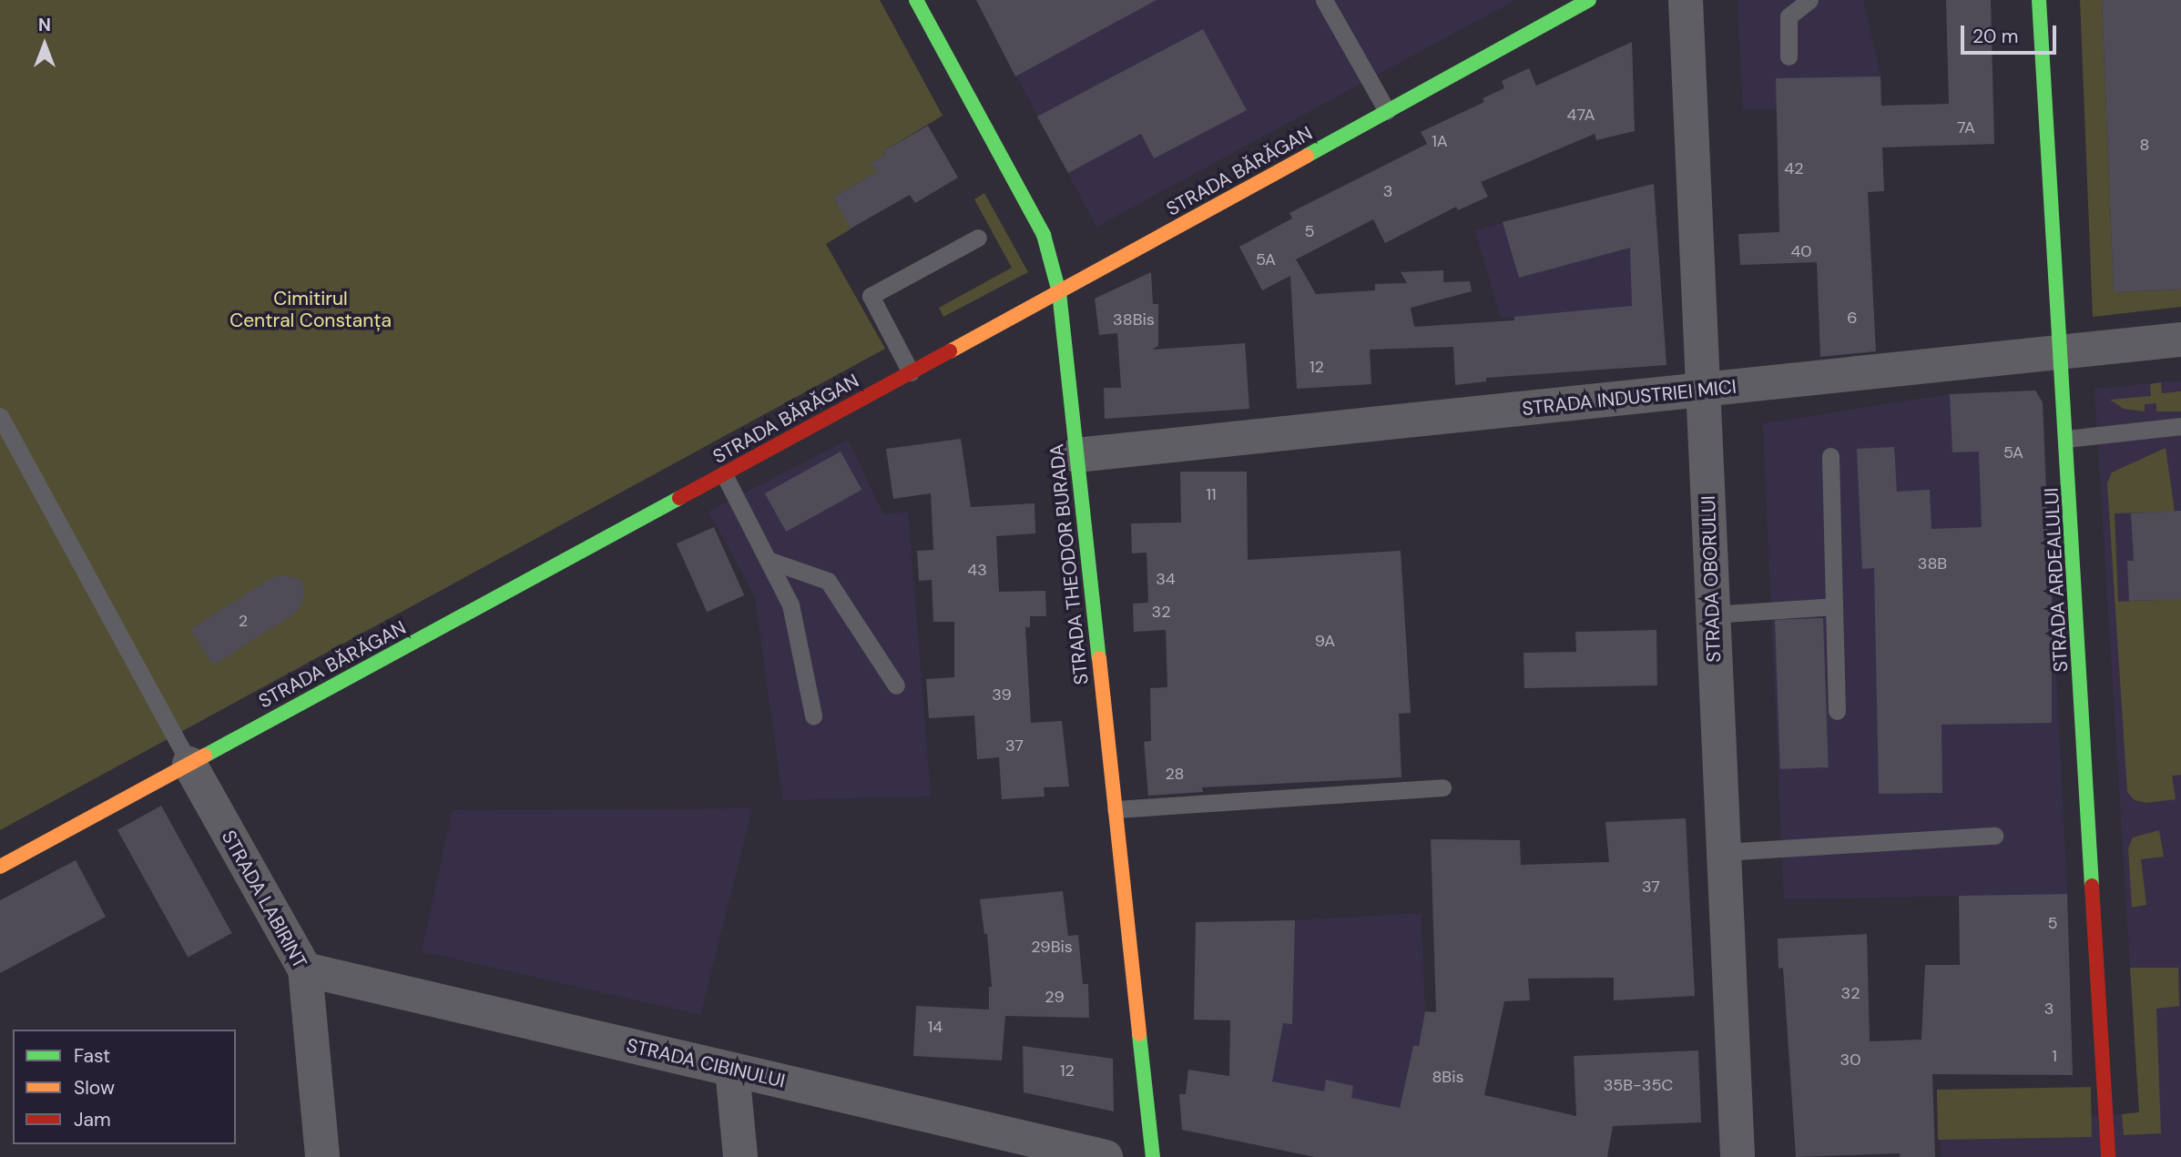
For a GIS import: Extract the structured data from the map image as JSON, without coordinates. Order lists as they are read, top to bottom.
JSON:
{
  "streets": {
    "street": [
      "STRADA BĂRĂGAN",
      "STRADA INDUSTRIEI MICI",
      "STRADA THEODOR BURADA",
      "STRADA OBORULUI",
      "STRADA ARDEALULUI",
      "STRADA LABIRINT",
      "STRADA CIBINULUI"
    ]
  },
  "crossings": [
    ["STRADA BĂRĂGAN", "STRADA THEODOR BURADA"],
    ["STRADA BĂRĂGAN", "STRADA LABIRINT"],
    ["STRADA INDUSTRIEI MICI", "STRADA THEODOR BURADA"],
    ["STRADA INDUSTRIEI MICI", "STRADA OBORULUI"],
    ["STRADA INDUSTRIEI MICI", "STRADA ARDEALULUI"],
    ["STRADA LABIRINT", "STRADA CIBINULUI"]
  ],
  "parks": ["Cimitirul Central Constanța"],
  "house_numbers": [
    "47A",
    "7A",
    "1A",
    "8",
    "42",
    "3",
    "5",
    "40",
    "5A",
    "6",
    "38Bis",
    "12",
    "5A",
    "11",
    "38B",
    "43",
    "34",
    "32",
    "2",
    "9A",
    "39",
    "37",
    "28",
    "37",
    "5",
    "29Bis",
    "32",
    "29",
    "3",
    "14",
    "1",
    "30",
    "12",
    "8Bis",
    "35B-35C"
  ],
  "legend": ["Fast", "Slow", "Jam"],
  "scale_bar": "20 m",
  "north": "top"
}
